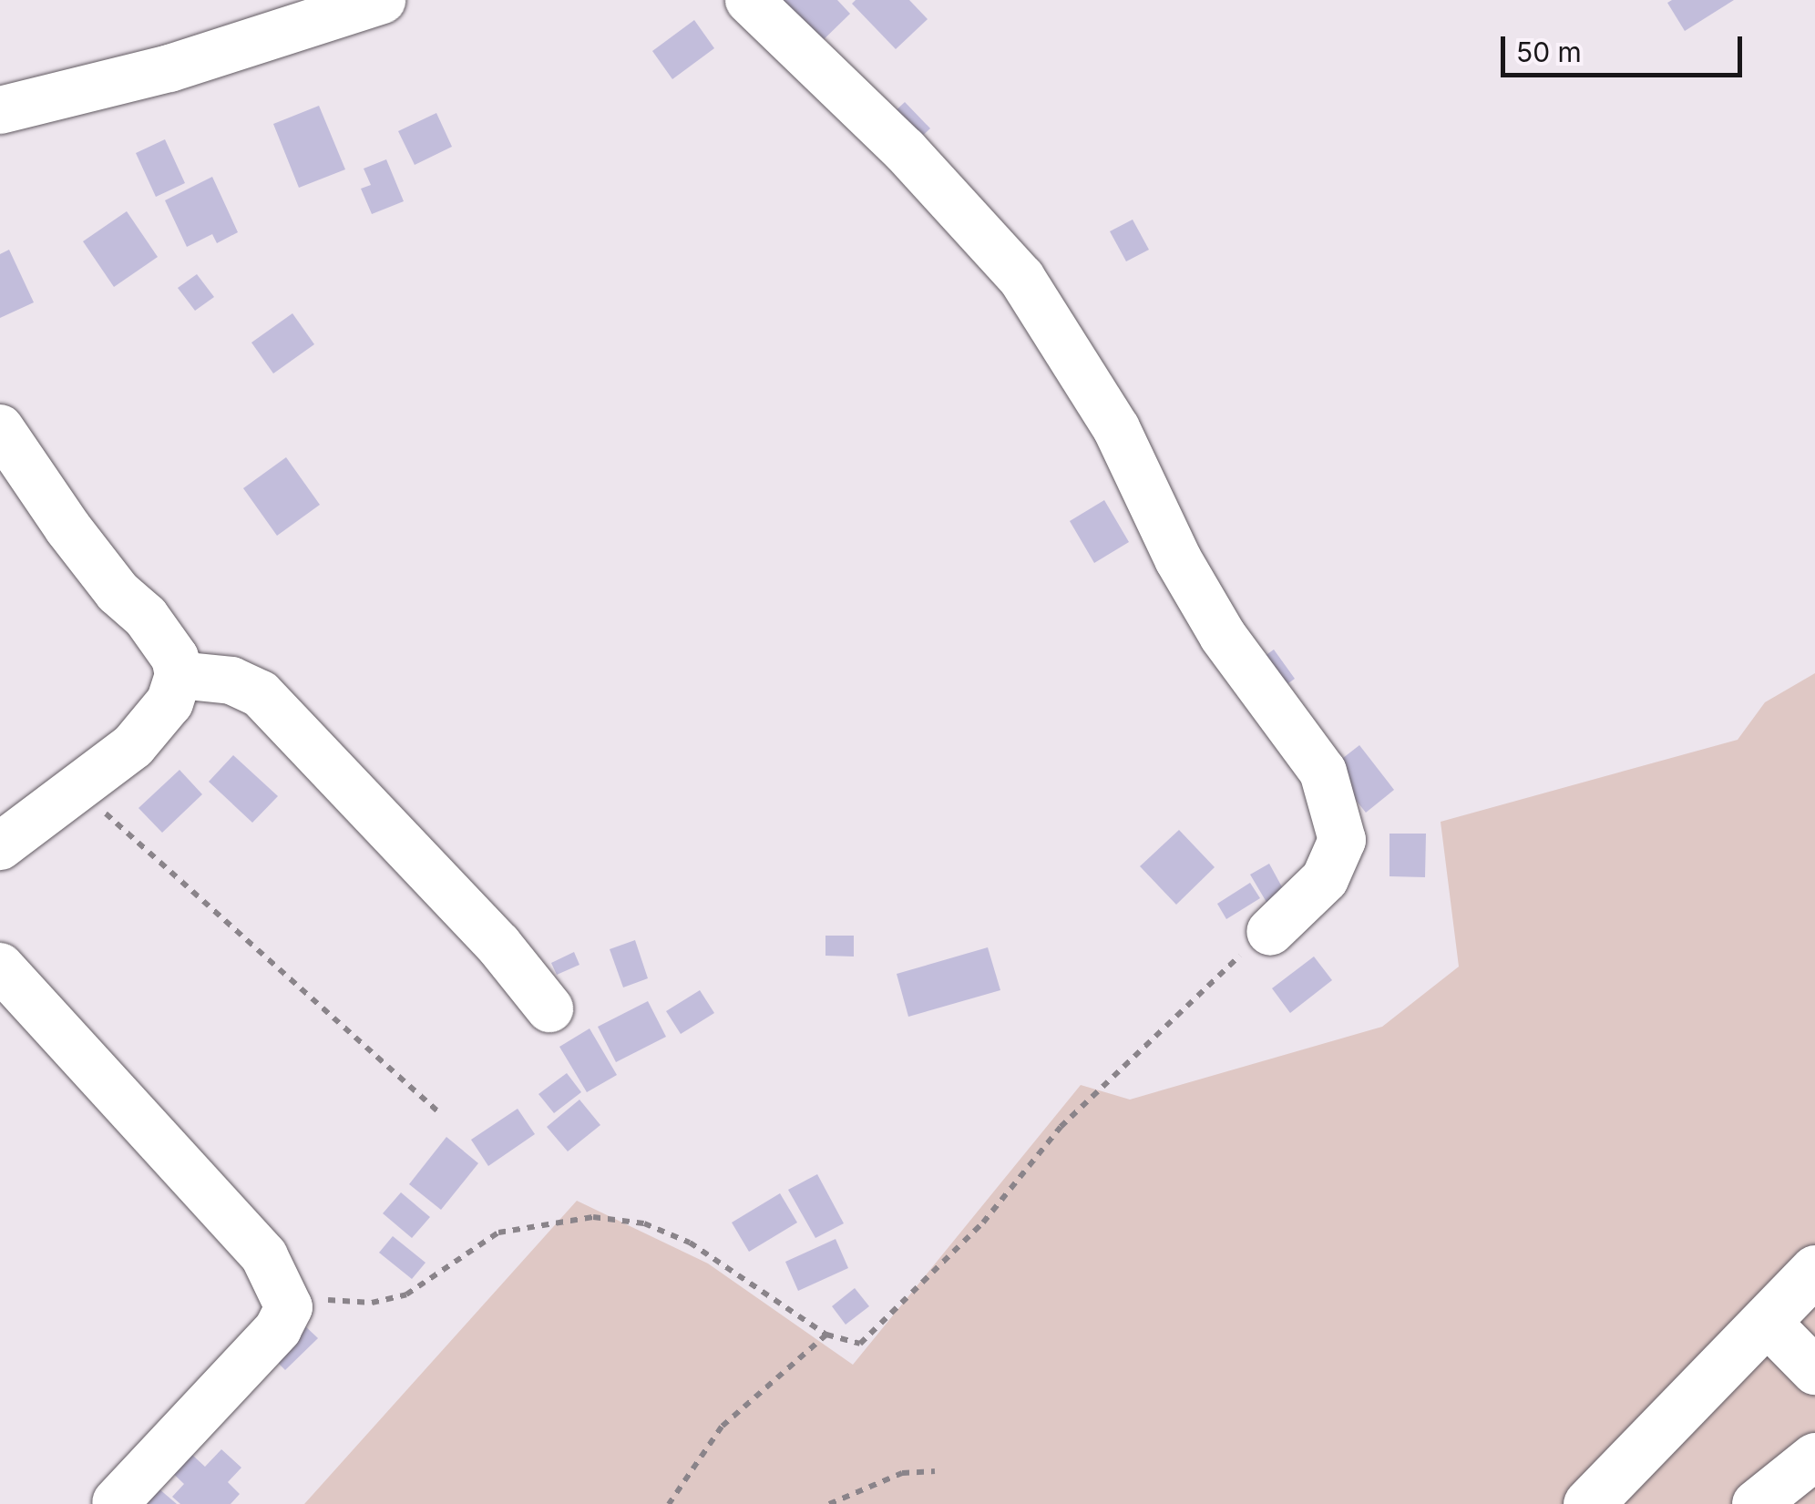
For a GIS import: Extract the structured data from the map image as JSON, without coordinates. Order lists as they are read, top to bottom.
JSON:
{
  "scale_bar": "50 m"
}
